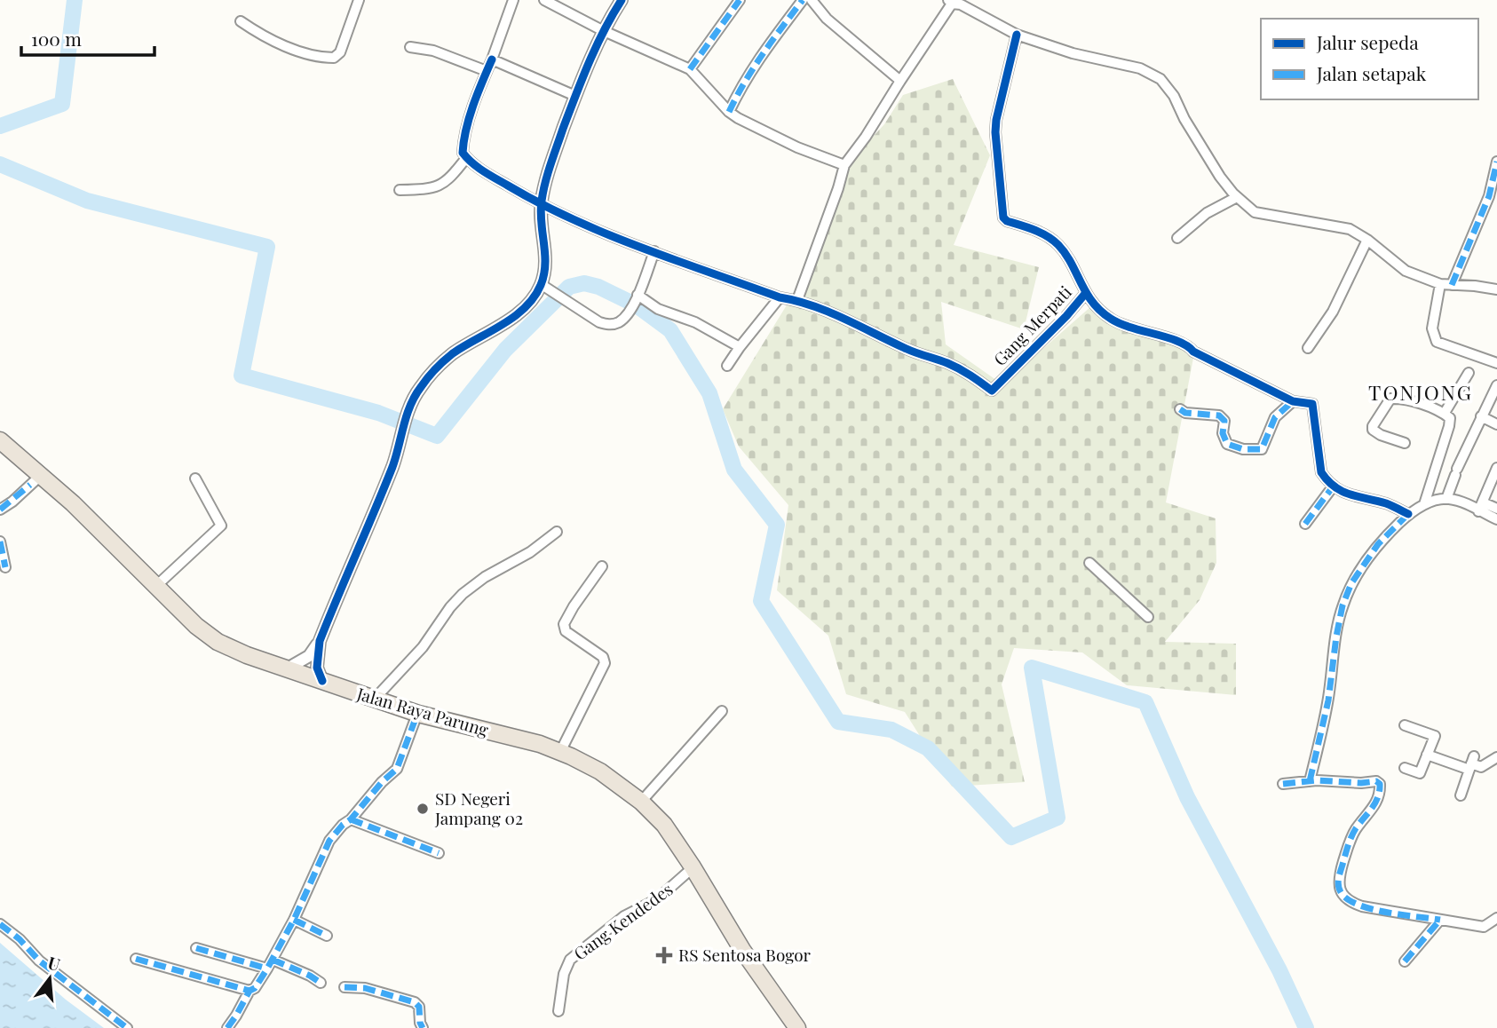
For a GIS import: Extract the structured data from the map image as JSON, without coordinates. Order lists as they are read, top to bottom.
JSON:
{
  "streets": {
    "highway": ["Jalan Raya Parung"],
    "street": ["Gang Merpati", "Gang Kendedes"]
  },
  "crossings": [
    ["Jalan Raya Parung", "Gang Kendedes"]
  ],
  "districts": ["TONJONG"],
  "places": {
    "other": ["SD Negeri Jampang 02"],
    "health": ["RS Sentosa Bogor"]
  },
  "legend": ["Jalur sepeda", "Jalan setapak"],
  "scale_bar": "100 m",
  "north": "top"
}
